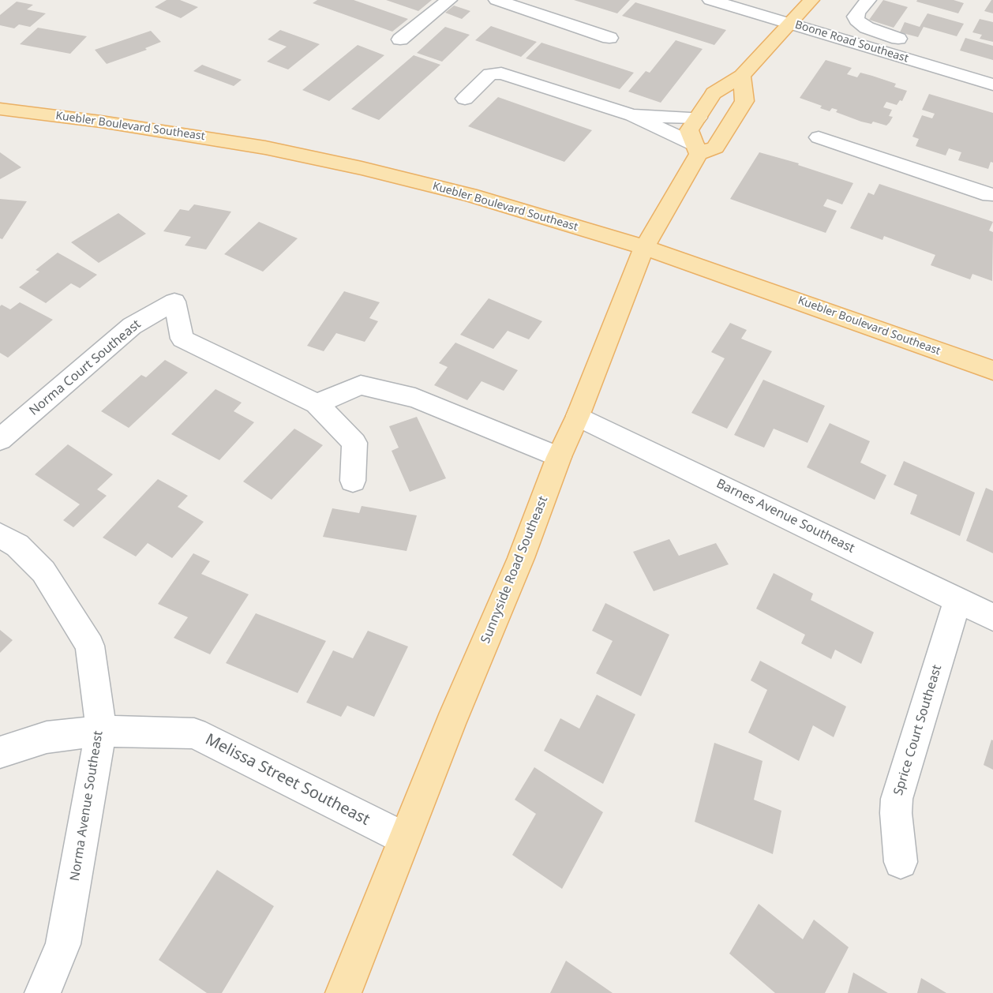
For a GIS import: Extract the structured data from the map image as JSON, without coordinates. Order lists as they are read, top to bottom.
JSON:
{
  "streets": {
    "main road": ["Kuebler Boulevard Southeast", "Sunnyside Road Southeast"],
    "street": [
      "Boone Road Southeast",
      "Norma Court Southeast",
      "Barnes Avenue Southeast",
      "Sprice Court Southeast",
      "Melissa Street Southeast",
      "Norma Avenue Southeast"
    ]
  },
  "crossings": [
    ["Kuebler Boulevard Southeast", "Sunnyside Road Southeast"],
    ["Barnes Avenue Southeast", "Sunnyside Road Southeast"],
    ["Barnes Avenue Southeast", "Sprice Court Southeast"],
    ["Sunnyside Road Southeast", "Melissa Street Southeast"],
    ["Melissa Street Southeast", "Norma Avenue Southeast"]
  ]
}
